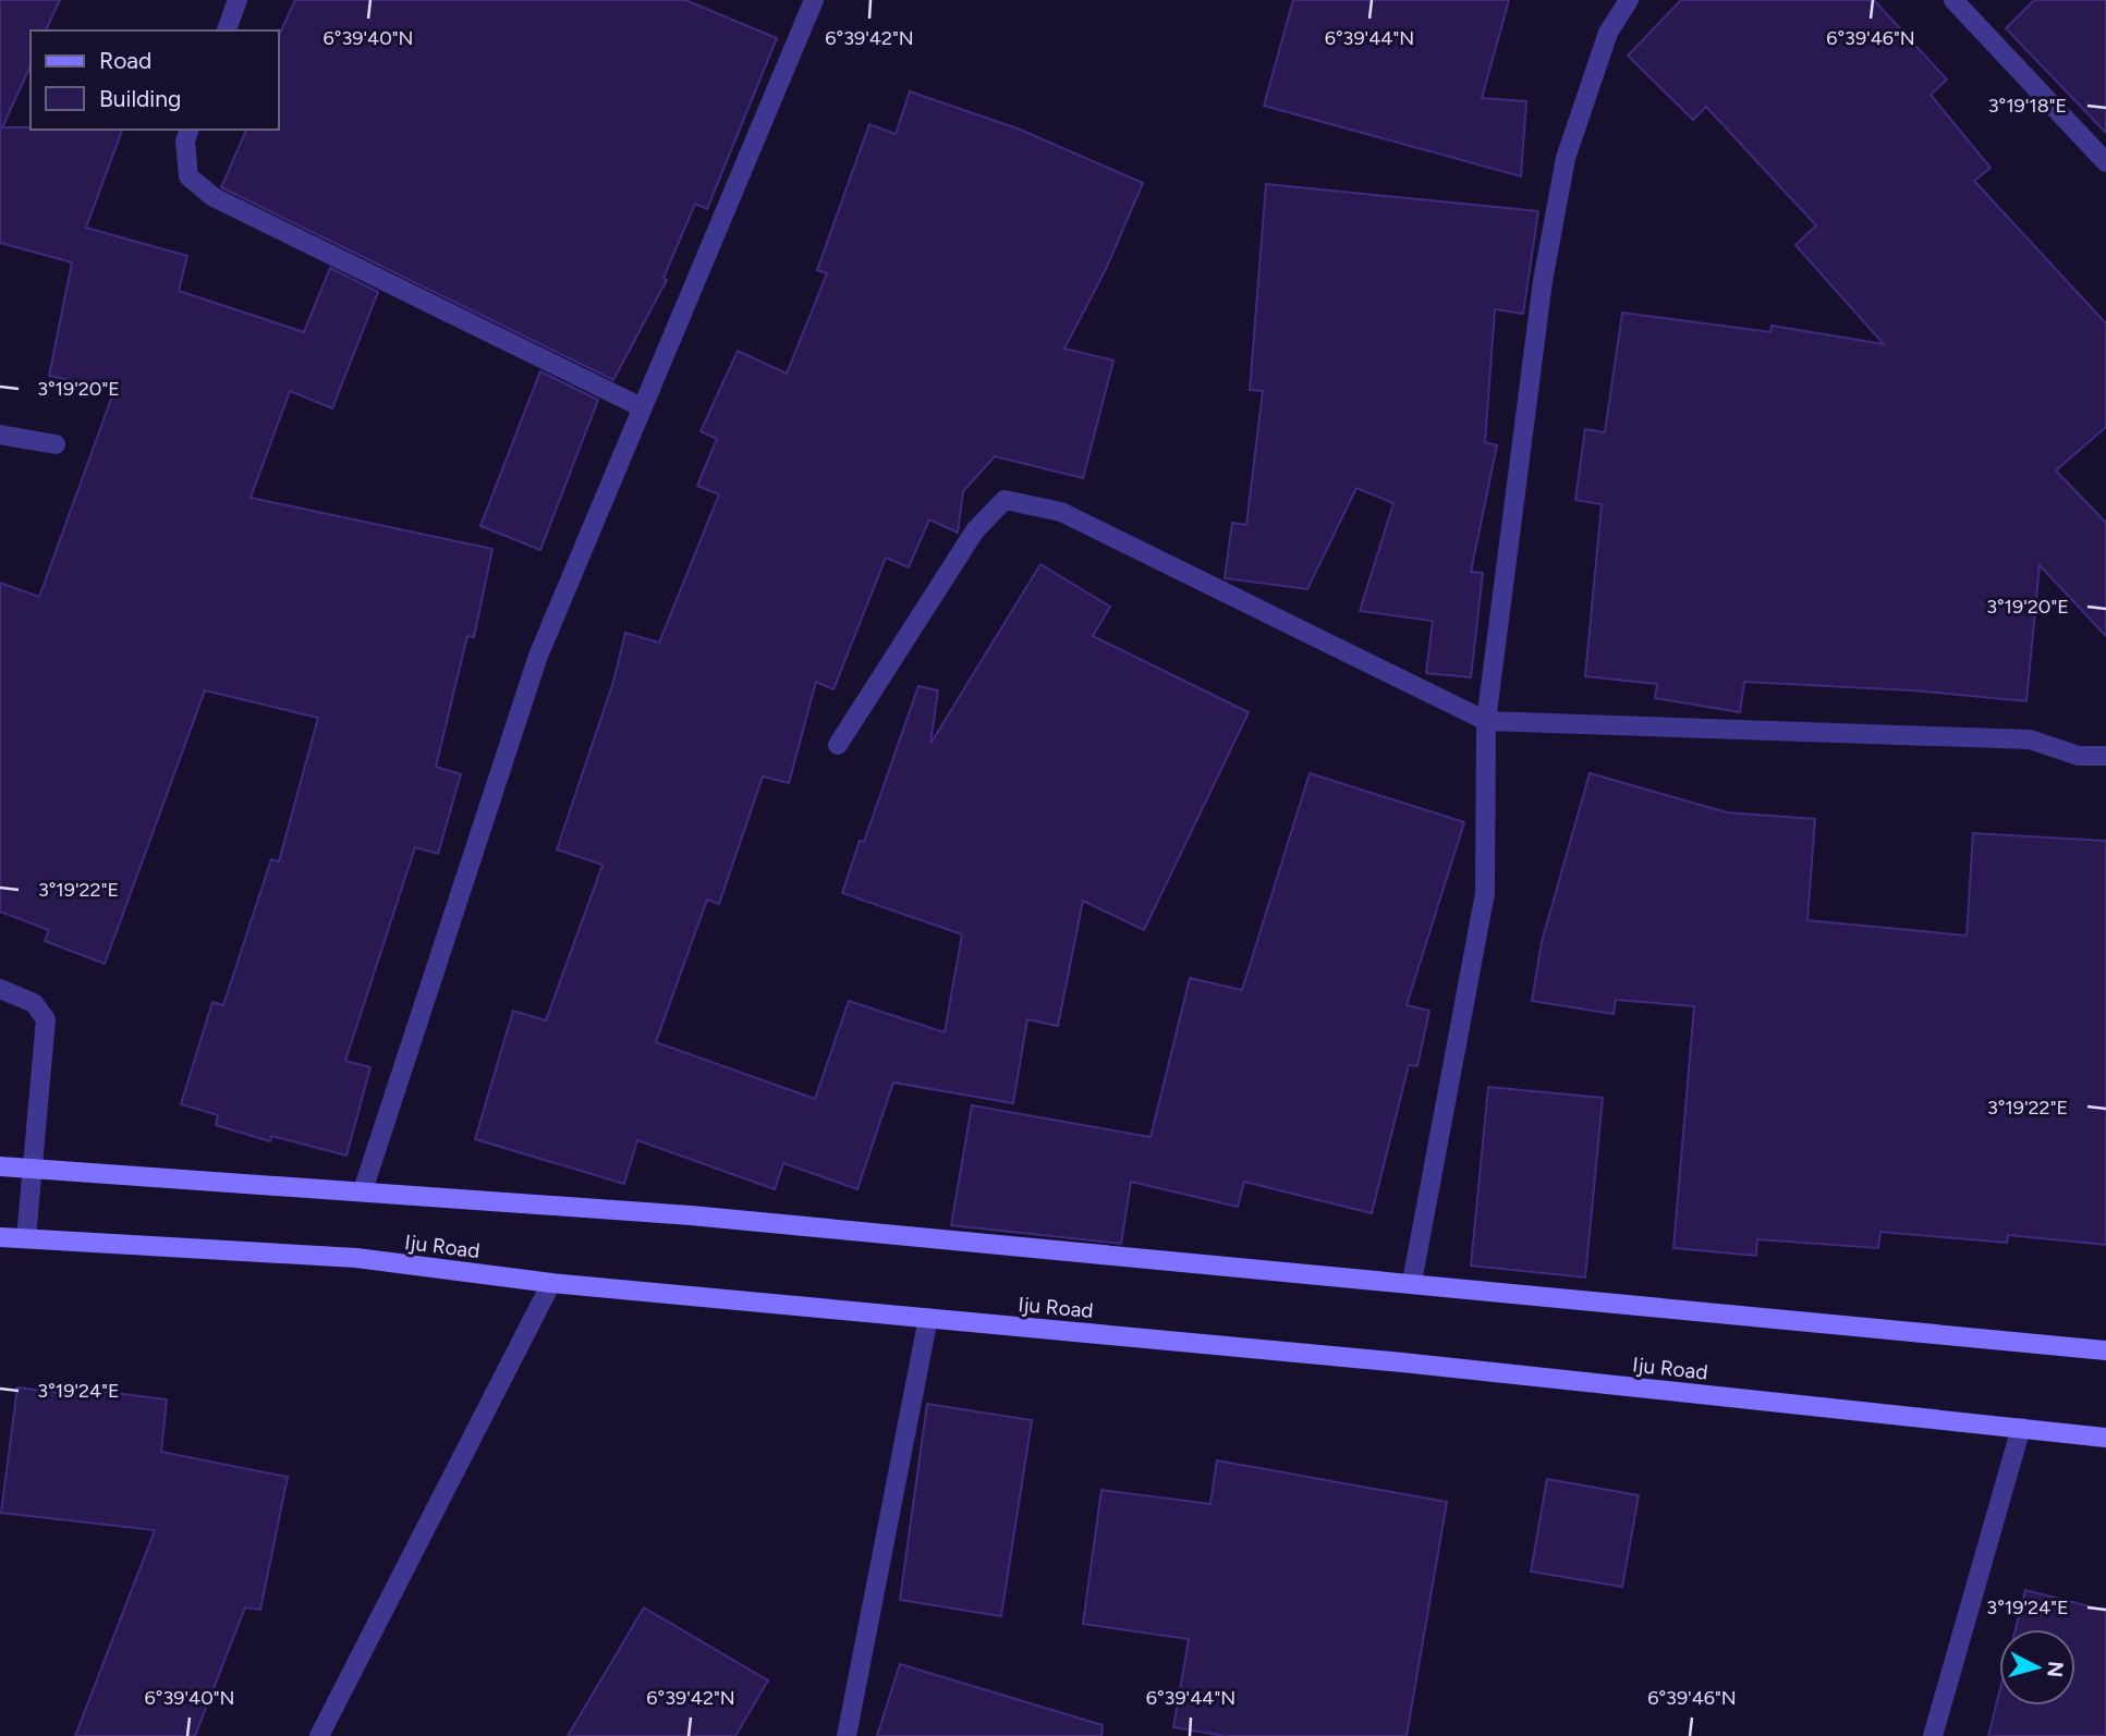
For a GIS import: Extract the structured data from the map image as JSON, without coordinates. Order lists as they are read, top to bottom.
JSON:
{
  "streets": {
    "main road": ["Iju Road"]
  },
  "legend": ["Road", "Building"],
  "north": "right",
  "coordinates": [
    "6°39'40\"N",
    "6°39'42\"N",
    "6°39'44\"N",
    "6°39'46\"N",
    "3°19'18\"E",
    "3°19'20\"E",
    "3°19'22\"E",
    "3°19'24\"E"
  ]
}
